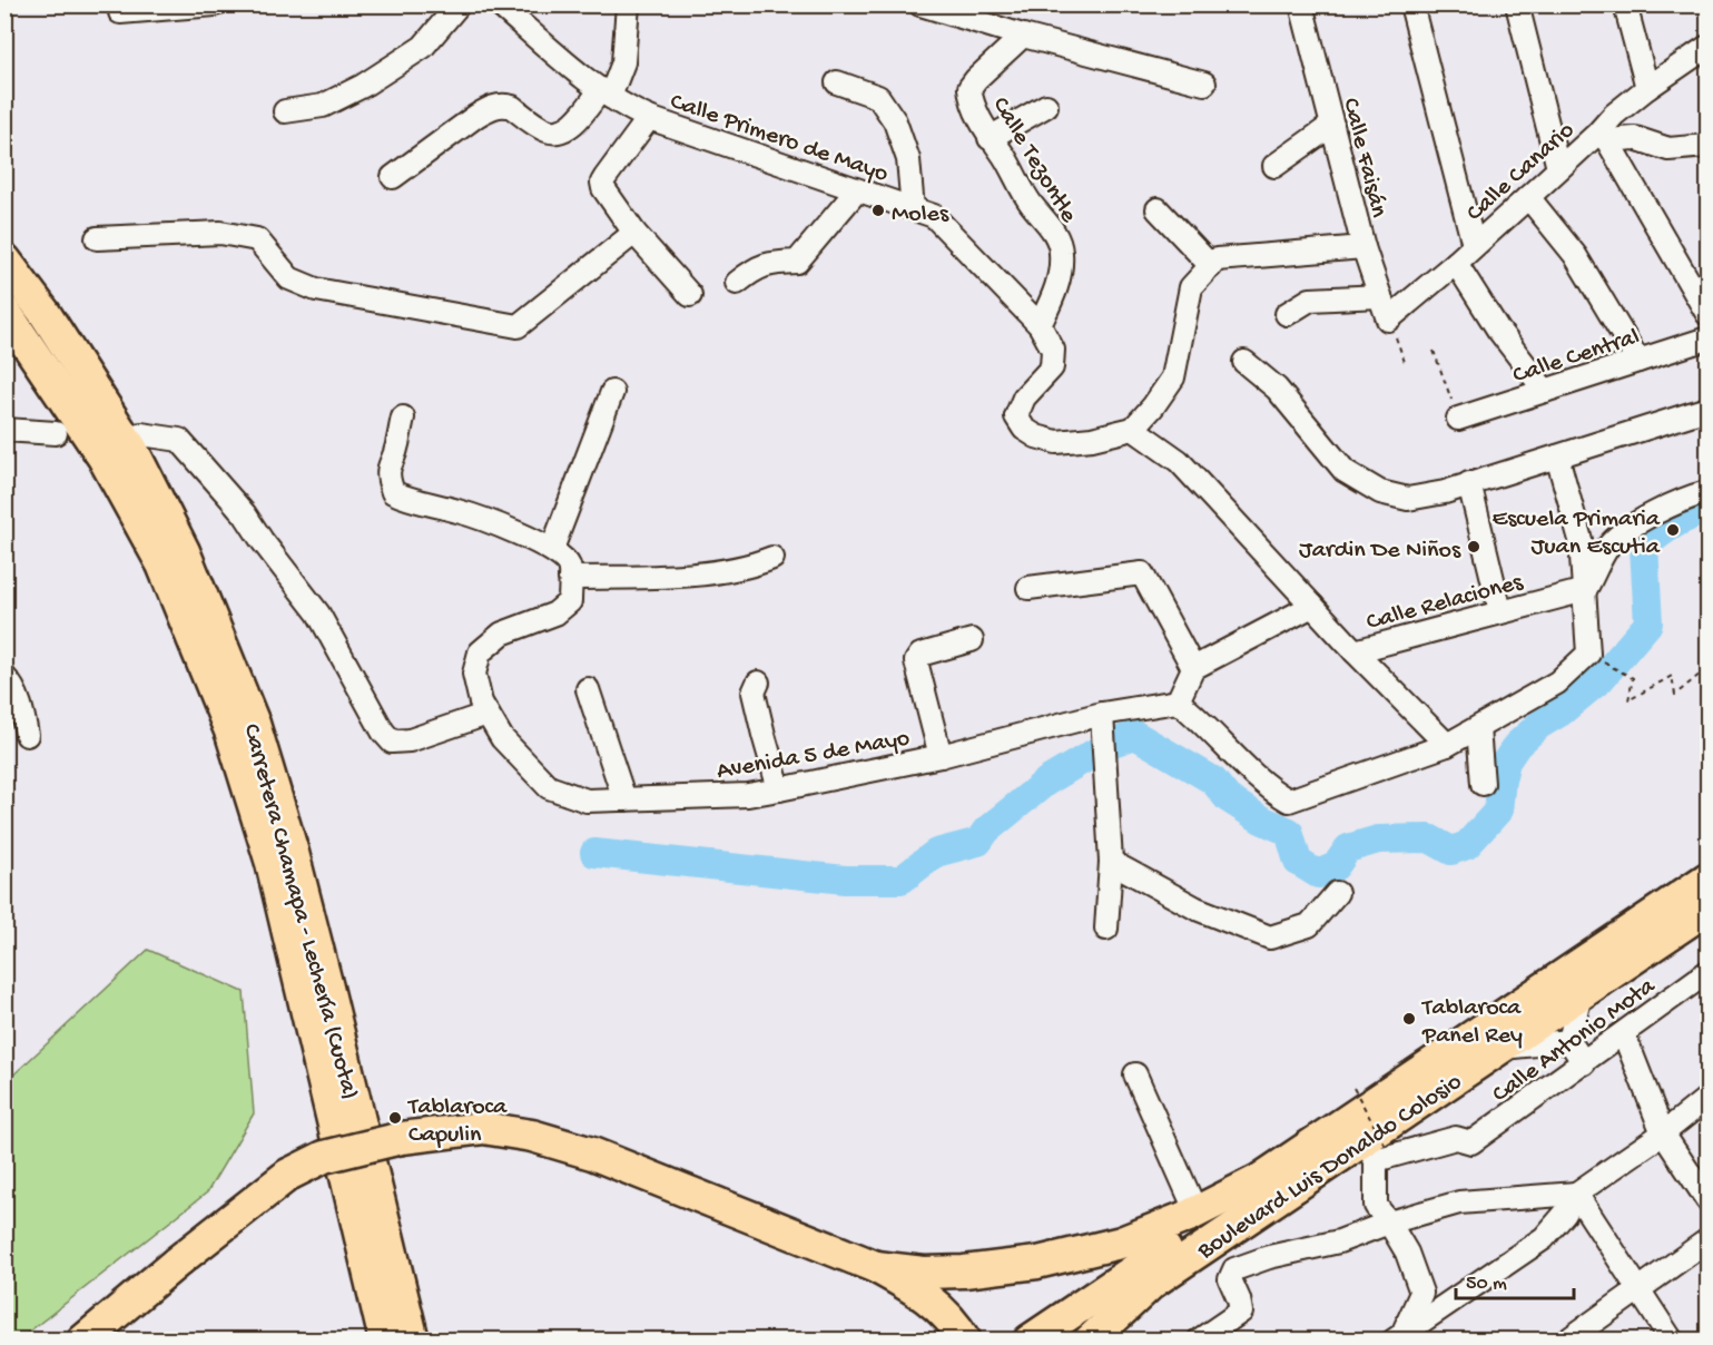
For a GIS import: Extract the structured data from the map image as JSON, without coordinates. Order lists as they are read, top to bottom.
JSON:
{
  "streets": {
    "highway": ["Carretera Chamapa - Lechería (Cuota)", "Boulevard Luis Donaldo Colosio"],
    "street": [
      "Calle Primero de Mayo",
      "Calle Faisán",
      "Calle Tezontle",
      "Calle Canario",
      "Calle Central",
      "Calle Relaciones",
      "Avenida 5 de Mayo",
      "Calle Antonio Mota"
    ]
  },
  "crossings": [
    ["Calle Primero de Mayo", "Calle Tezontle"],
    ["Calle Faisán", "Calle Canario"],
    ["Calle Antonio Mota", "Boulevard Luis Donaldo Colosio"]
  ],
  "places": [
    "Moles",
    "Escuela Primaria Juan Escutia",
    "Jardin De Niños",
    "Tablaroca Panel Rey",
    "Tablaroca Capulin"
  ],
  "scale_bar": "50 m"
}
